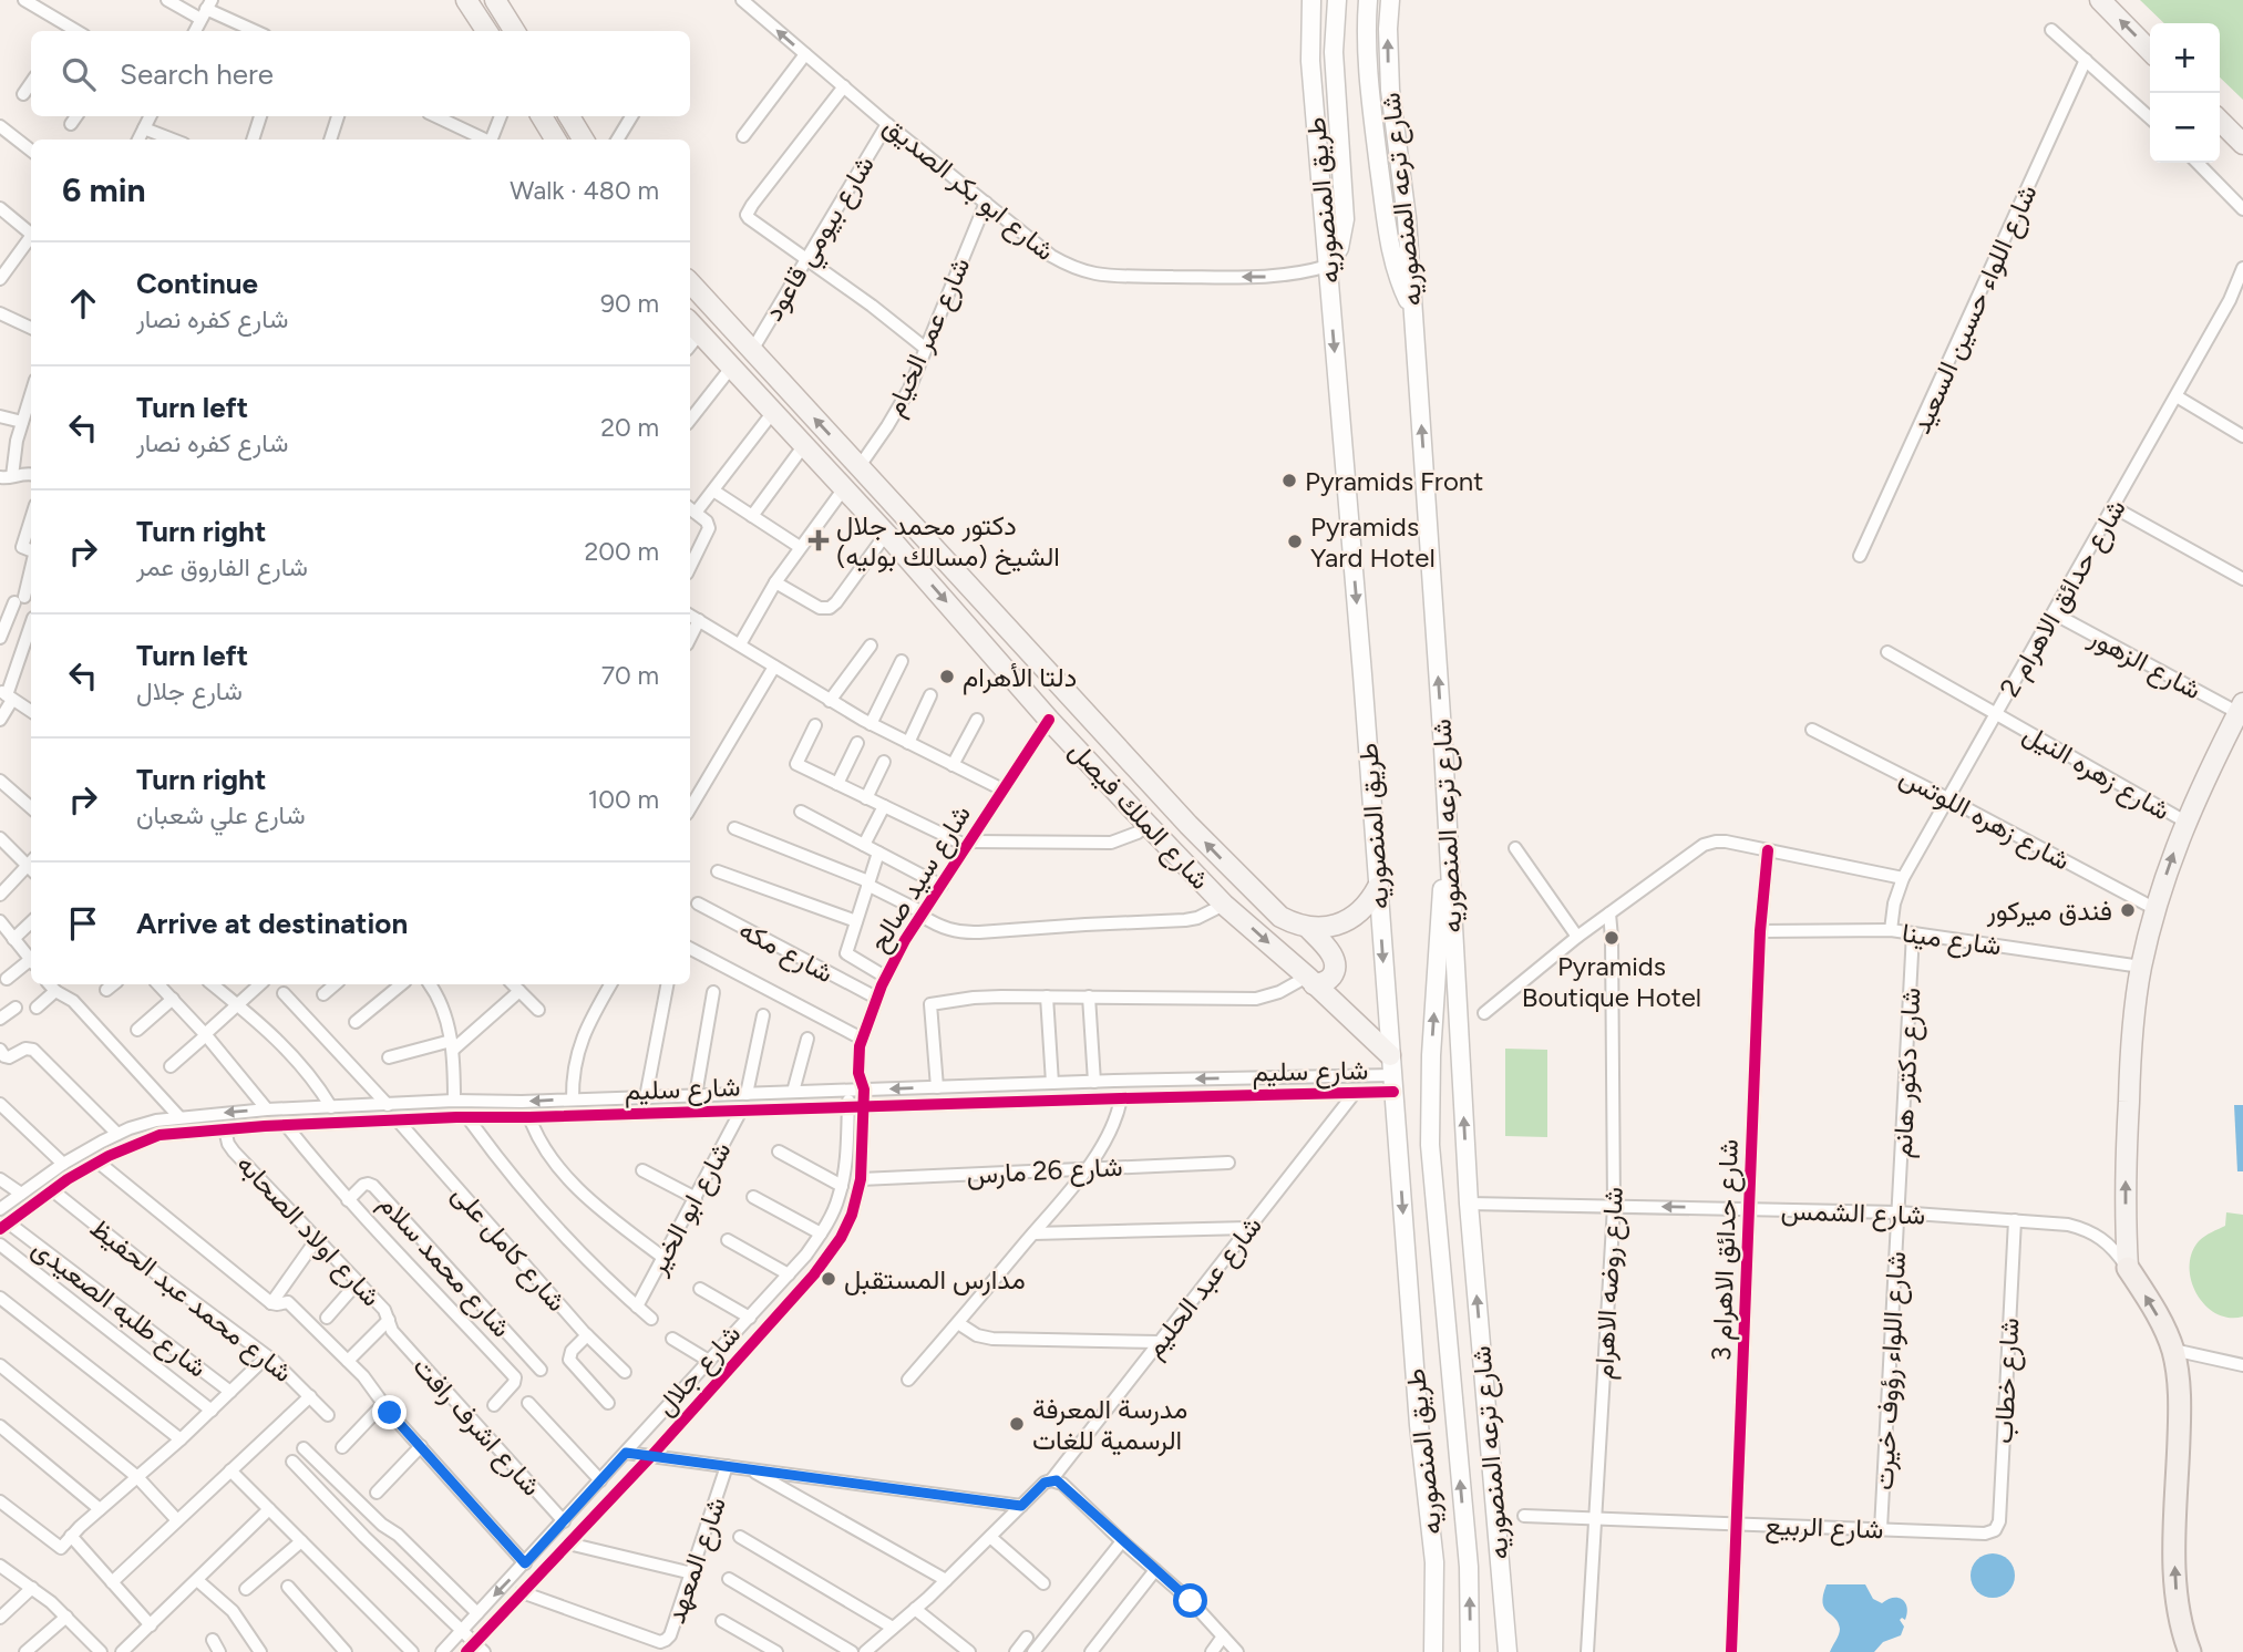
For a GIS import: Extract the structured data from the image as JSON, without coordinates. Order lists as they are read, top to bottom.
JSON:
{
  "streets": {
    "main road": ["شارع ترعه المنصوريه", "طريق المنصوريه", "شارع الملك فيصل"],
    "street": [
      "شارع ابو بكر الصديق",
      "شارع بيومي قاعود",
      "شارع اللواء حسين السعيد",
      "شارع عمر الخيام",
      "شارع حدائق الاهرام 2",
      "شارع الزهور",
      "شارع زهره النيل",
      "شارع زهره اللوتس",
      "شارع سيد صالح",
      "شارع مينا",
      "شارع مكه",
      "شارع سليم",
      "شارع دكتور هانم",
      "شارع 26 مارس",
      "شارع ابو الخير",
      "شارع الشمس",
      "شارع اولاد الصحابه",
      "شارع كامل على",
      "شارع حدائق الاهرام 3",
      "شارع محمد سلام",
      "شارع روضه الاهرام",
      "شارع عبد الحليم",
      "شارع محمد عبد الحفيظ",
      "شارع طلبه الصعيدى",
      "شارع جلال",
      "شارع اللواء رؤوف خيرت",
      "شارع خطاب",
      "شارع اشرف رافت",
      "شارع الربيع",
      "شارع المعهد"
    ]
  },
  "crossings": [
    ["شارع ابو بكر الصديق", "طريق المنصوريه"],
    ["شارع ابو بكر الصديق", "شارع بيومي قاعود"],
    ["شارع ابو بكر الصديق", "شارع عمر الخيام"],
    ["شارع ترعه المنصوريه", "شارع الشمس"],
    ["طريق المنصوريه", "شارع الملك فيصل"],
    ["طريق المنصوريه", "شارع سليم"],
    ["شارع بيومي قاعود", "شارع الملك فيصل"],
    ["شارع عمر الخيام", "شارع الملك فيصل"],
    ["شارع حدائق الاهرام 2", "شارع الزهور"],
    ["شارع حدائق الاهرام 2", "شارع زهره النيل"],
    ["شارع حدائق الاهرام 2", "شارع زهره اللوتس"],
    ["شارع حدائق الاهرام 2", "شارع مينا"],
    ["شارع الملك فيصل", "شارع سيد صالح"],
    ["شارع سيد صالح", "شارع مكه"],
    ["شارع سيد صالح", "شارع جلال"],
    ["شارع مينا", "شارع دكتور هانم"],
    ["شارع مينا", "شارع حدائق الاهرام 3"],
    ["شارع سليم", "شارع ابو الخير"],
    ["شارع سليم", "شارع اولاد الصحابه"],
    ["شارع سليم", "شارع كامل على"],
    ["شارع سليم", "شارع عبد الحليم"],
    ["شارع سليم", "شارع محمد عبد الحفيظ"],
    ["شارع سليم", "شارع طلبه الصعيدى"],
    ["شارع سليم", "شارع جلال"],
    ["شارع دكتور هانم", "شارع الشمس"],
    ["شارع دكتور هانم", "شارع اللواء رؤوف خيرت"],
    ["شارع 26 مارس", "شارع جلال"],
    ["شارع الشمس", "شارع حدائق الاهرام 3"],
    ["شارع الشمس", "شارع روضه الاهرام"],
    ["شارع الشمس", "شارع اللواء رؤوف خيرت"],
    ["شارع الشمس", "شارع خطاب"],
    ["شارع اولاد الصحابه", "شارع محمد عبد الحفيظ"],
    ["شارع اولاد الصحابه", "شارع اشرف رافت"],
    ["شارع حدائق الاهرام 3", "شارع الربيع"],
    ["شارع روضه الاهرام", "شارع الربيع"],
    ["شارع جلال", "شارع اشرف رافت"],
    ["شارع جلال", "شارع المعهد"],
    ["شارع اللواء رؤوف خيرت", "شارع الربيع"],
    ["شارع خطاب", "شارع الربيع"]
  ],
  "one_way": ["شارع ابو بكر الصديق"],
  "places": {
    "other": [
      "Pyramids Front",
      "Pyramids Yard Hotel",
      "دلتا الأهرام",
      "فندق ميركور",
      "Pyramids Boutique Hotel",
      "مدارس المستقبل",
      "مدرسة المعرفة الرسمية للغات"
    ],
    "health": ["دكتور محمد جلال الشيخ (مسالك بوليه)"]
  },
  "page": {
    "map_buttons": ["+", "−"],
    "search": "Search here",
    "heading": ["6 min", "Walk · 480 m"],
    "list": [
      ["Continue", "شارع كفره نصار", "90 m"],
      ["Turn left", "شارع كفره نصار", "20 m"],
      ["Turn right", "شارع الفاروق عمر", "200 m"],
      ["Turn left", "شارع جلال", "70 m"],
      ["Turn right", "شارع علي شعبان", "100 m"],
      "Arrive at destination"
    ]
  }
}
